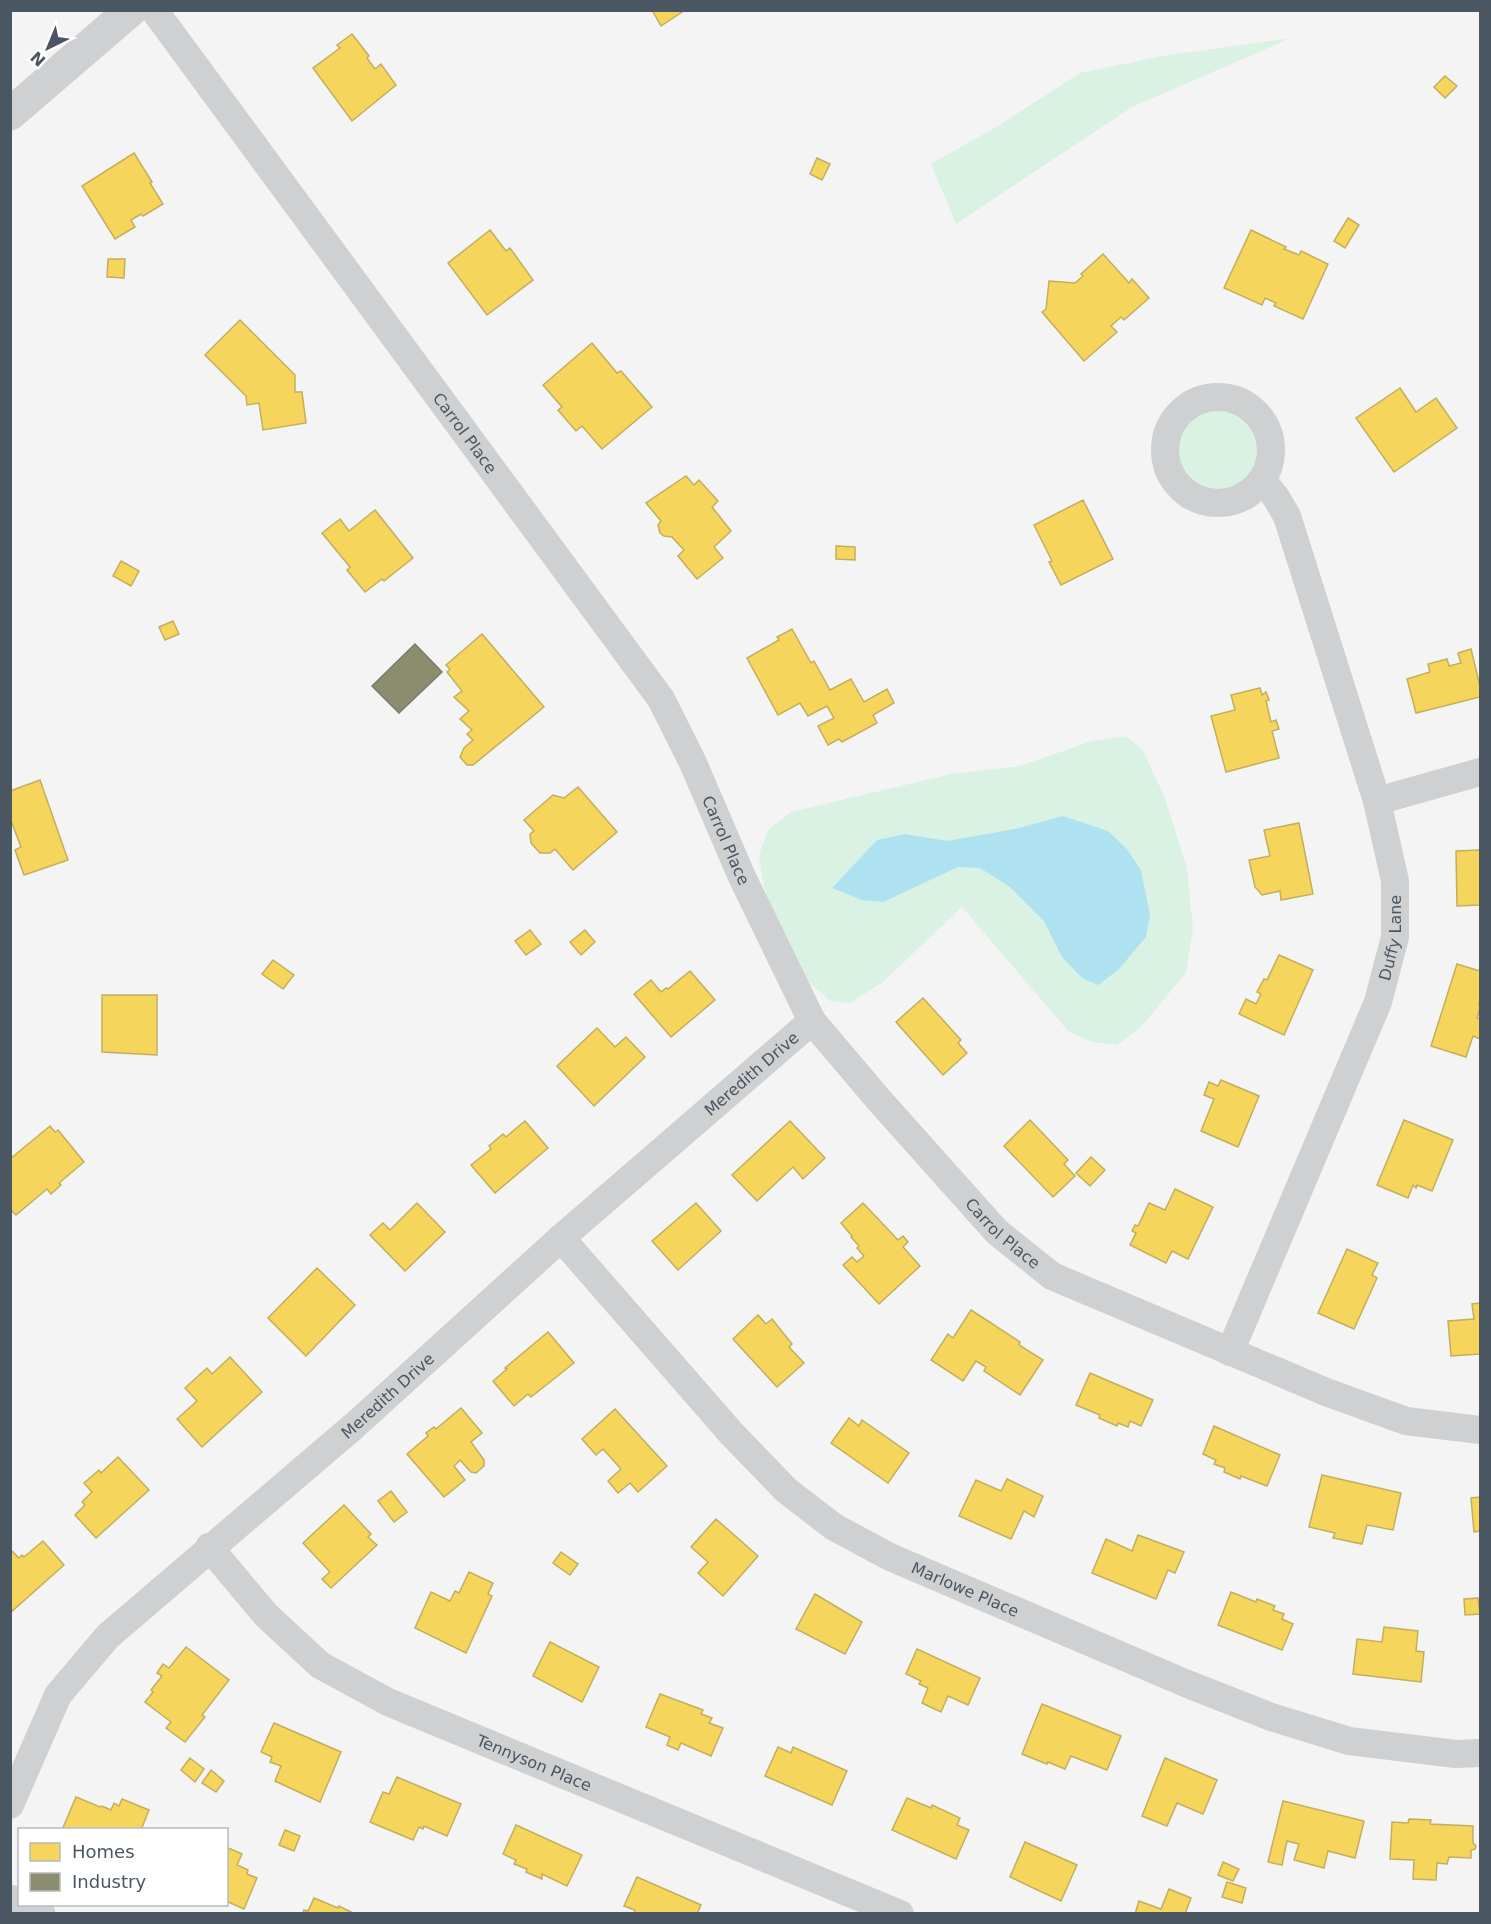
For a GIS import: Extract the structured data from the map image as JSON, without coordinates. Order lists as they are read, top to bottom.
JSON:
{
  "streets": {
    "street": [
      "Carrol Place",
      "Duffy Lane",
      "Meredith Drive",
      "Marlowe Place",
      "Tennyson Place"
    ]
  },
  "crossings": [
    ["Carrol Place", "Duffy Lane"],
    ["Carrol Place", "Meredith Drive"],
    ["Meredith Drive", "Marlowe Place"],
    ["Meredith Drive", "Tennyson Place"]
  ],
  "legend": ["Homes", "Industry"],
  "north": "bottom left"
}
